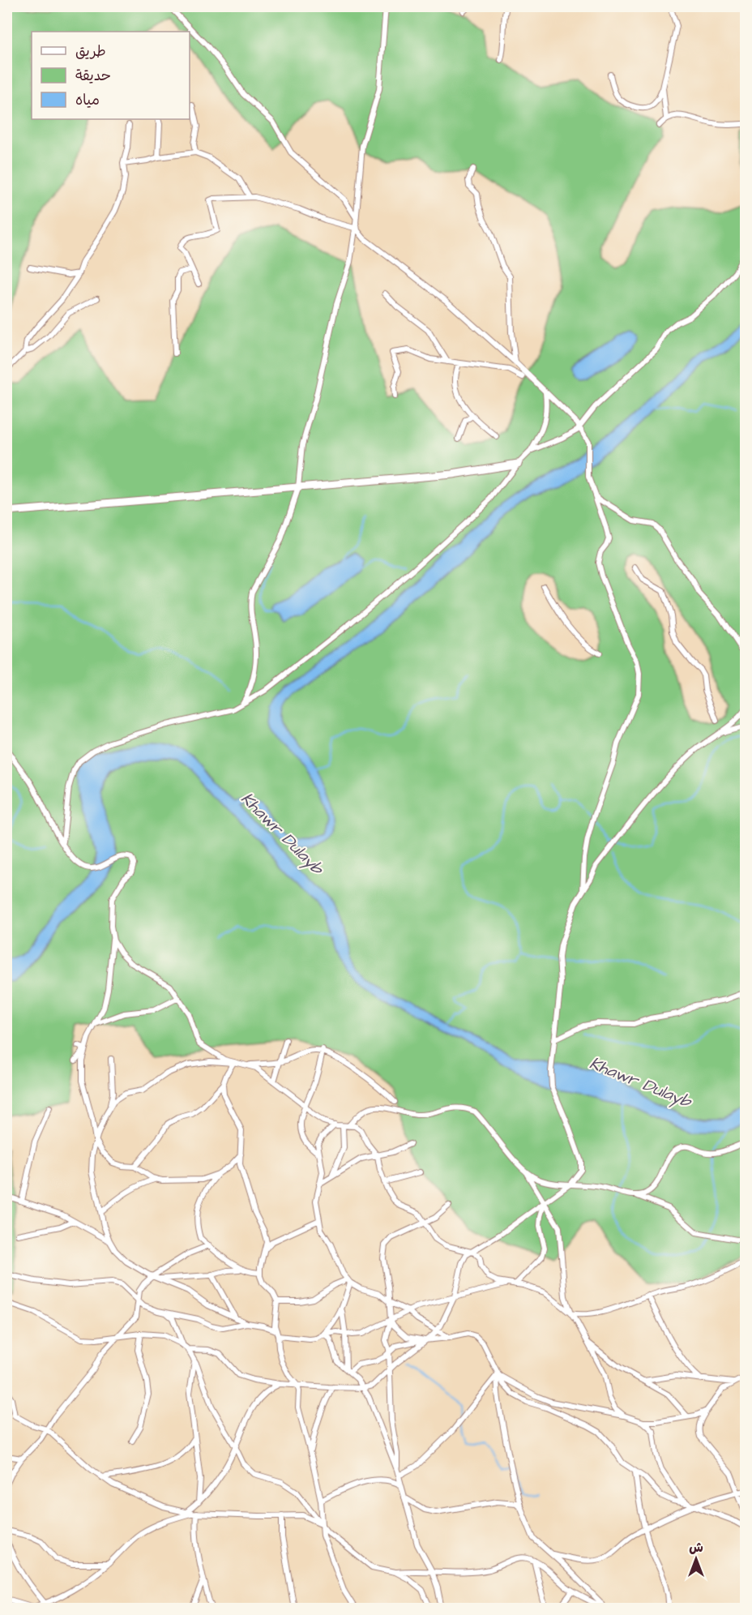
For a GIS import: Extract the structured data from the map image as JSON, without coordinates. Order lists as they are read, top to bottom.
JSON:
{
  "water": ["Khawr Dulayb"],
  "legend": ["طريق", "حديقة", "مياه"],
  "north": "top"
}
